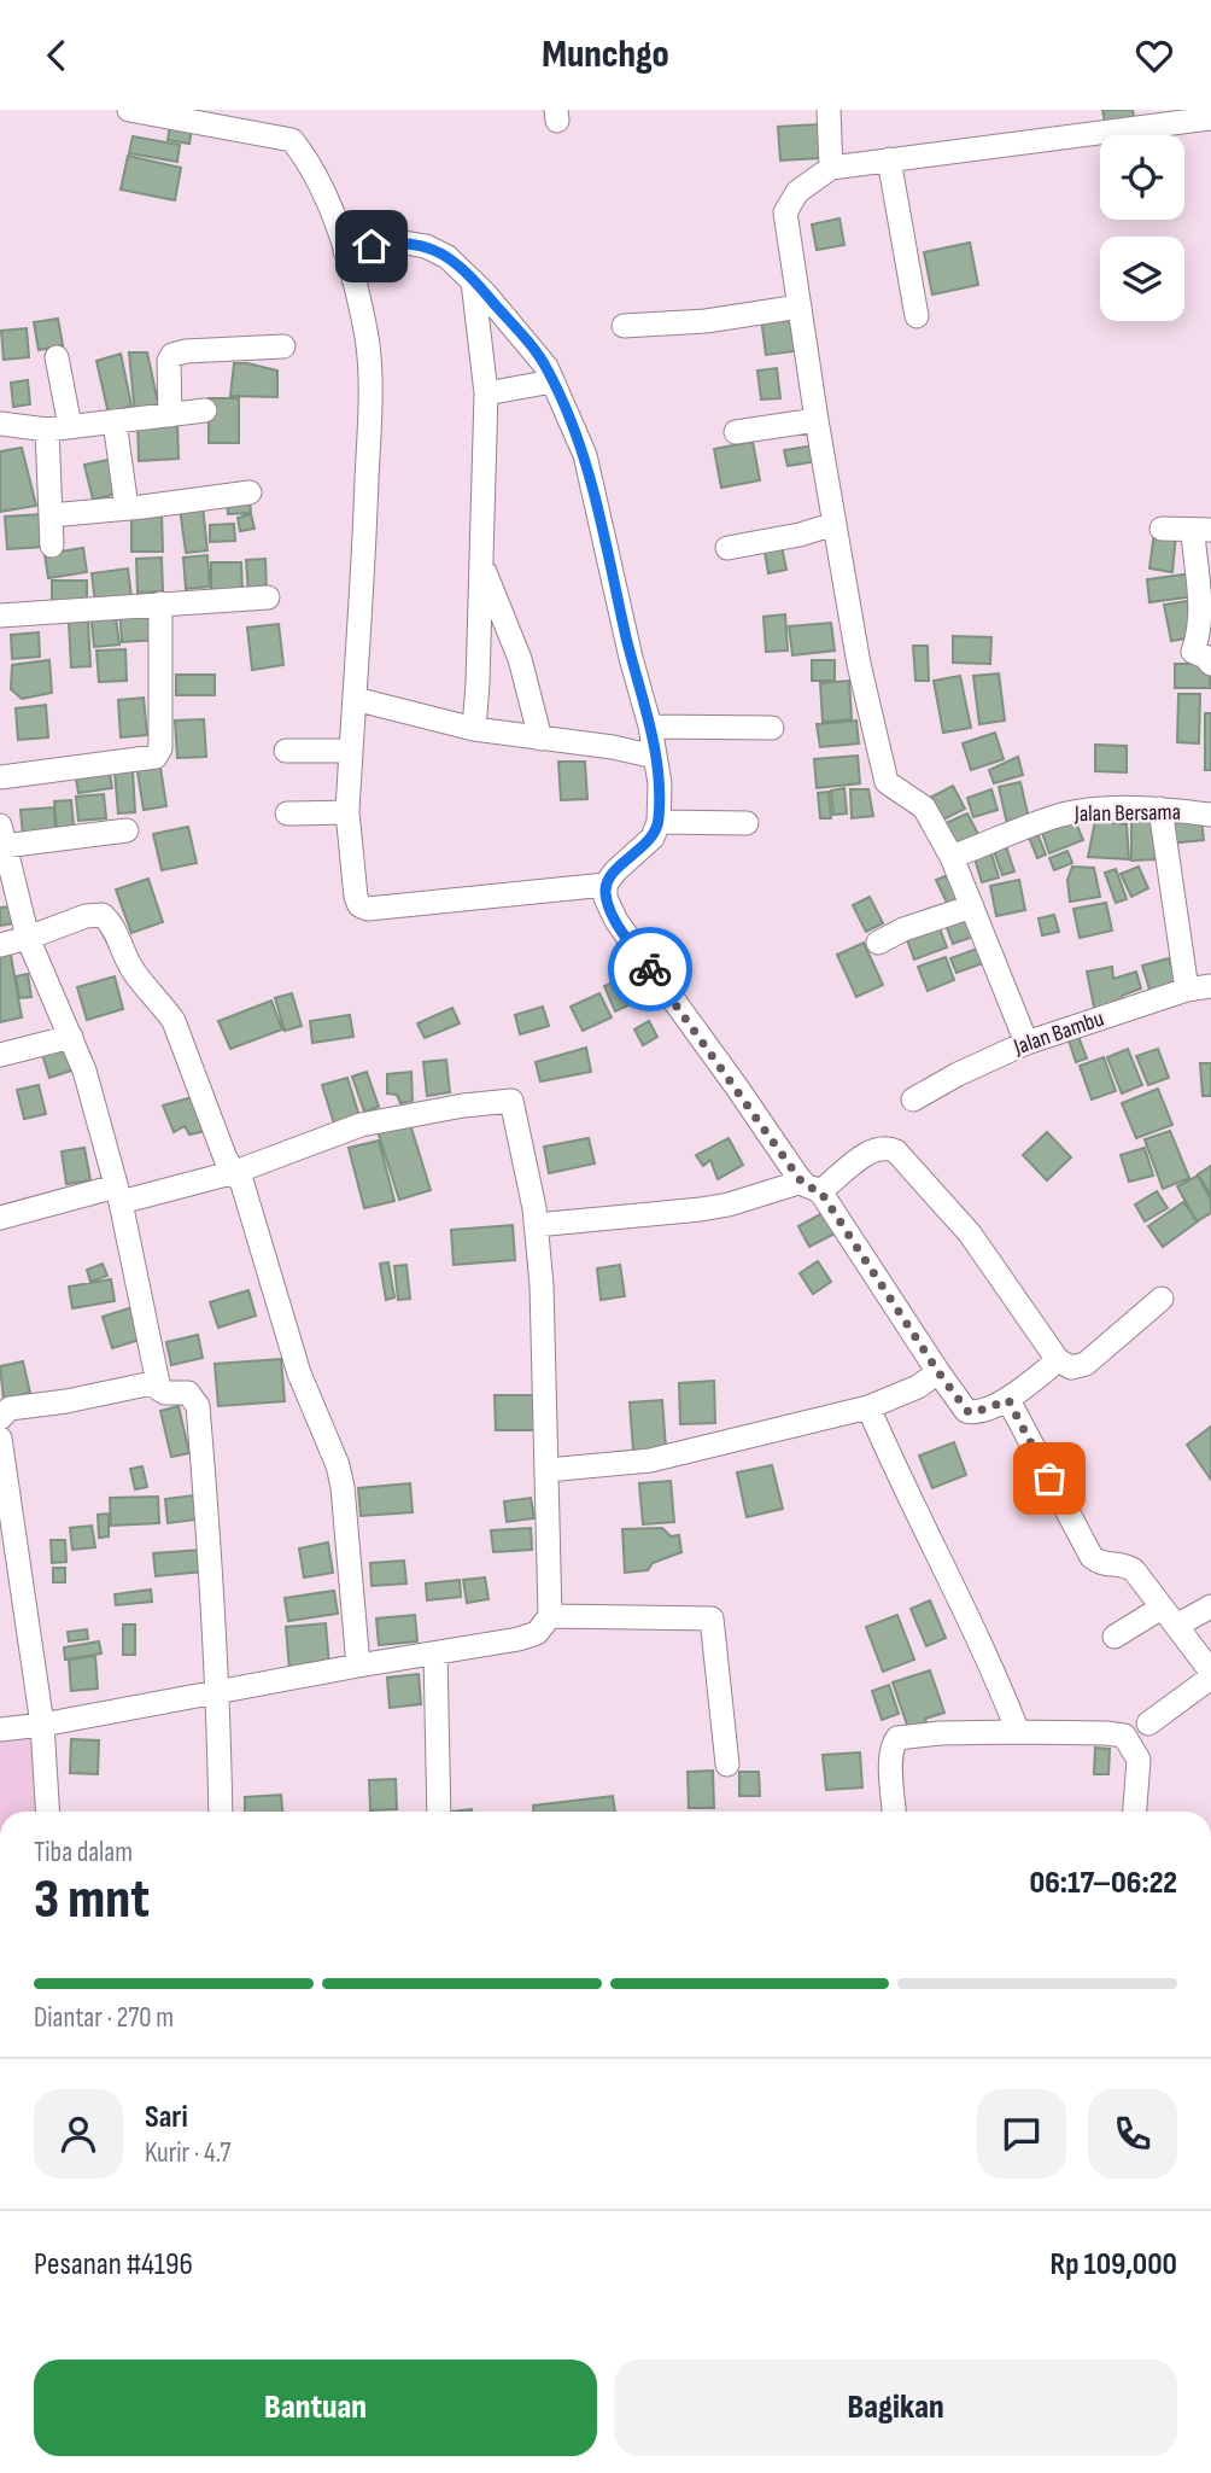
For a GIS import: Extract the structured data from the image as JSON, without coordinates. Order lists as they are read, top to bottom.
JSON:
{
  "streets": {
    "street": ["Jalan Bersama", "Jalan Bambu"]
  },
  "page": {
    "header": "Munchgo",
    "heading": ["3 mnt", "Tiba dalam", "06:17–06:22"],
    "panel": [
      "Sari",
      "Kurir · 4.7",
      "Pesanan #4196",
      "Rp 109,000"
    ],
    "bar": "Diantar · 270 m",
    "buttons": ["Bantuan", "Bagikan"]
  }
}
